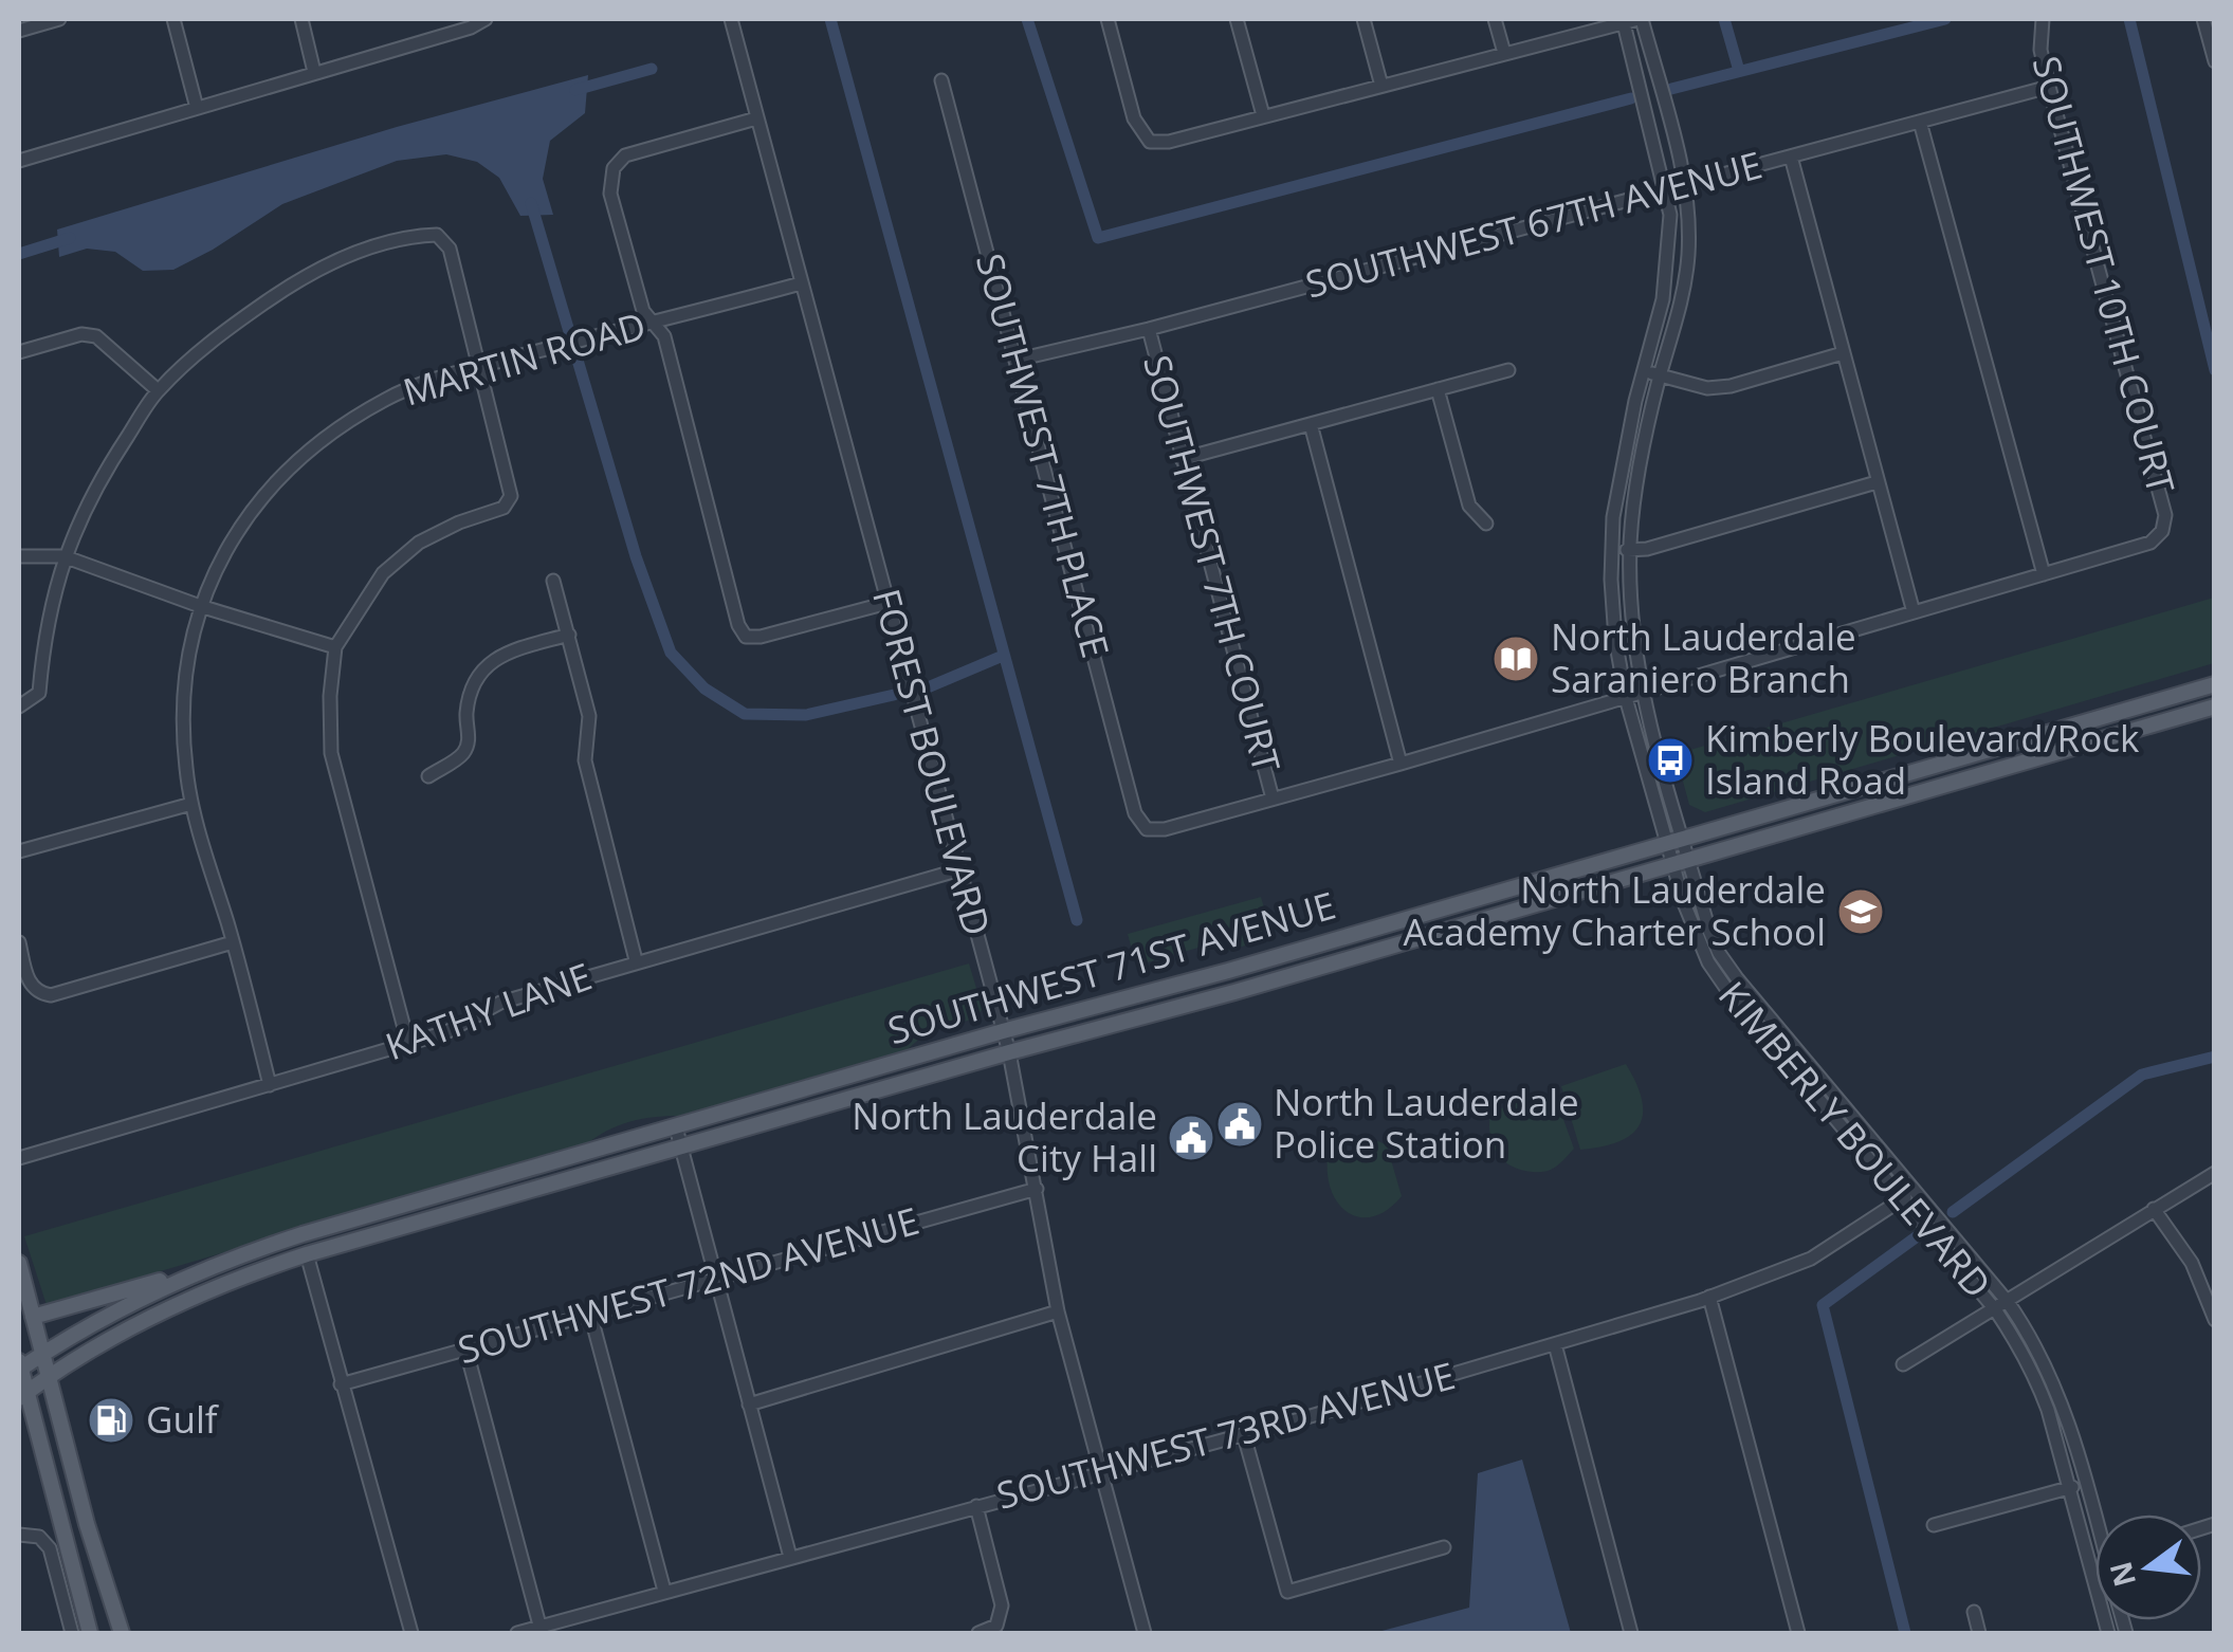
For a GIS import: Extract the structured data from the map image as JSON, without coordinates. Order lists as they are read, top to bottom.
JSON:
{
  "streets": {
    "main road": ["SOUTHWEST 71ST AVENUE"],
    "street": [
      "SOUTHWEST 67TH AVENUE",
      "SOUTHWEST 10TH COURT",
      "MARTIN ROAD",
      "SOUTHWEST 7TH PLACE",
      "SOUTHWEST 7TH COURT",
      "FOREST BOULEVARD",
      "KATHY LANE",
      "KIMBERLY BOULEVARD",
      "SOUTHWEST 72ND AVENUE",
      "SOUTHWEST 73RD AVENUE"
    ]
  },
  "crossings": [
    ["SOUTHWEST 67TH AVENUE", "SOUTHWEST 10TH COURT"],
    ["SOUTHWEST 67TH AVENUE", "SOUTHWEST 7TH PLACE"],
    ["SOUTHWEST 67TH AVENUE", "SOUTHWEST 7TH COURT"],
    ["SOUTHWEST 67TH AVENUE", "KIMBERLY BOULEVARD"],
    ["MARTIN ROAD", "FOREST BOULEVARD"],
    ["MARTIN ROAD", "KATHY LANE"],
    ["SOUTHWEST 7TH PLACE", "SOUTHWEST 7TH COURT"],
    ["FOREST BOULEVARD", "SOUTHWEST 71ST AVENUE"],
    ["FOREST BOULEVARD", "KATHY LANE"],
    ["FOREST BOULEVARD", "SOUTHWEST 72ND AVENUE"],
    ["FOREST BOULEVARD", "SOUTHWEST 73RD AVENUE"],
    ["SOUTHWEST 71ST AVENUE", "KIMBERLY BOULEVARD"],
    ["KIMBERLY BOULEVARD", "SOUTHWEST 73RD AVENUE"]
  ],
  "places": {
    "library": ["North Lauderdale Saraniero Branch"],
    "bus stop": ["Kimberly Boulevard/Rock Island Road"],
    "school or university": ["North Lauderdale Academy Charter School"],
    "public building": ["North Lauderdale Police Station", "North Lauderdale City Hall"],
    "fuel station": ["Gulf"]
  },
  "north": "left"
}
